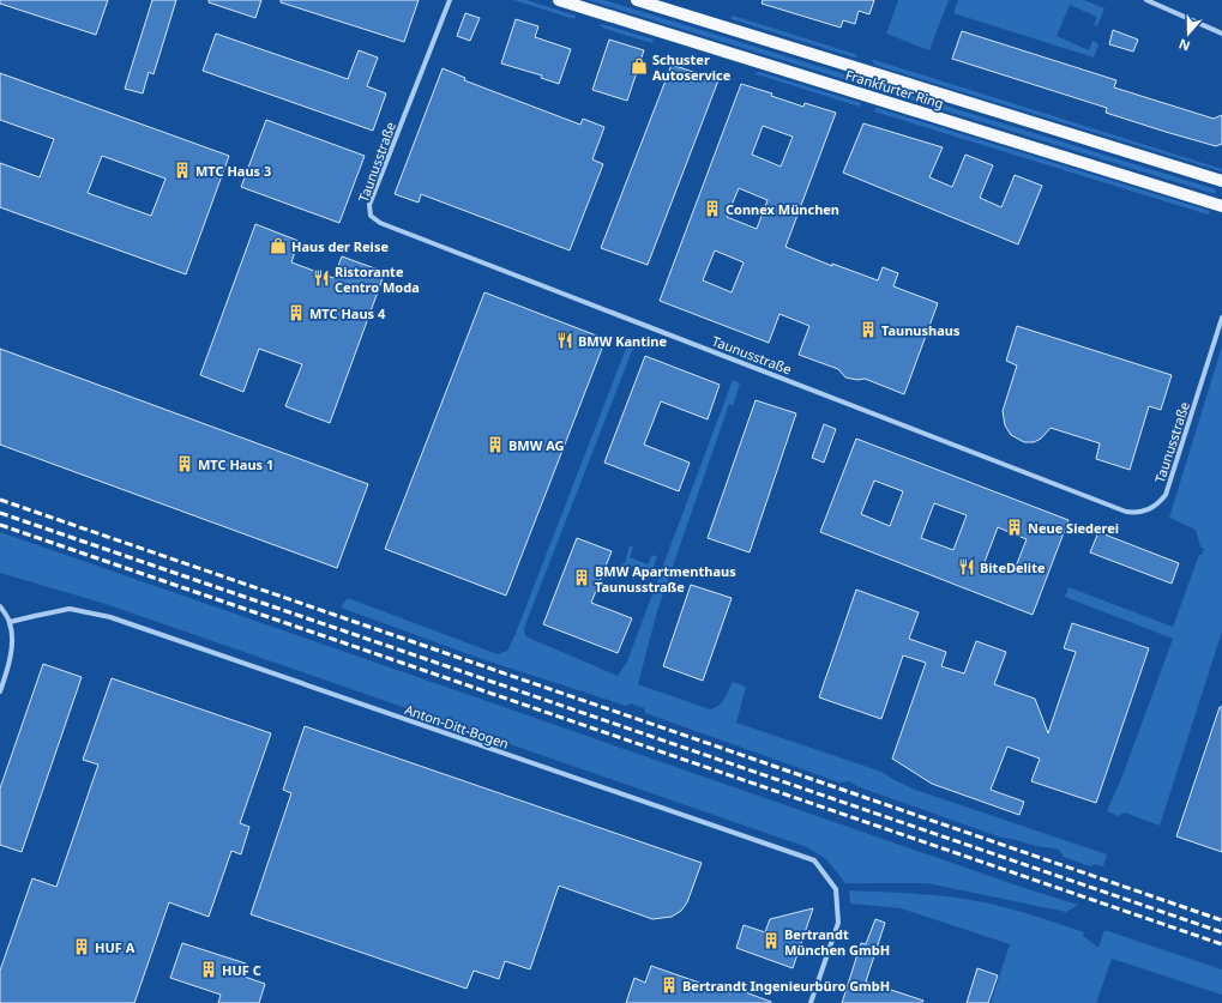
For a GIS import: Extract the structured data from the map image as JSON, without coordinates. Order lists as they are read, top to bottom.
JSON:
{
  "streets": {
    "main road": ["Frankfurter Ring"],
    "street": ["Taunusstraße", "Anton-Ditt-Bogen"]
  },
  "places": {
    "shop": ["Schuster Autoservice", "Haus der Reise"],
    "building": [
      "MTC Haus 3",
      "Connex München",
      "MTC Haus 4",
      "Taunushaus",
      "BMW AG",
      "MTC Haus 1",
      "Neue Siederei",
      "BMW Apartmenthaus Taunusstraße",
      "Bertrandt München GmbH",
      "HUF A",
      "HUF C",
      "Bertrandt Ingenieurbüro GmbH"
    ],
    "restaurant": ["Ristorante Centro Moda", "BMW Kantine", "BiteDelite"]
  },
  "north": "bottom"
}
